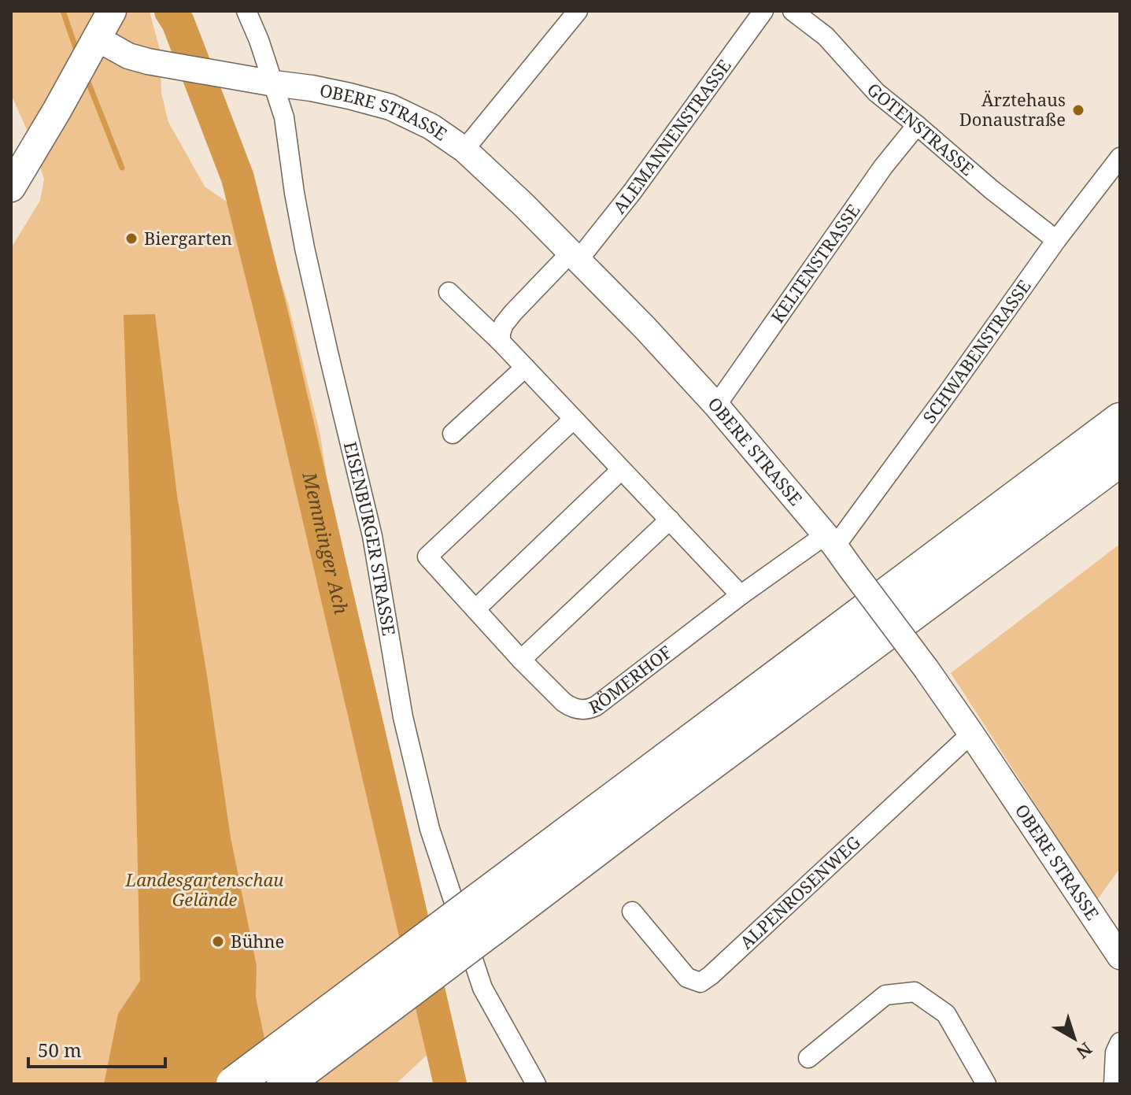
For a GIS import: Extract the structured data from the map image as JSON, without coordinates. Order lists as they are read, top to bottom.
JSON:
{
  "streets": {
    "street": [
      "OBERE STRASSE",
      "GOTENSTRASSE",
      "ALEMANNENSTRASSE",
      "KELTENSTRASSE",
      "SCHWABENSTRASSE",
      "EISENBURGER STRASSE",
      "RÖMERHOF",
      "ALPENROSENWEG"
    ]
  },
  "crossings": [
    ["OBERE STRASSE", "ALEMANNENSTRASSE"],
    ["OBERE STRASSE", "KELTENSTRASSE"],
    ["OBERE STRASSE", "SCHWABENSTRASSE"],
    ["OBERE STRASSE", "EISENBURGER STRASSE"],
    ["OBERE STRASSE", "RÖMERHOF"],
    ["OBERE STRASSE", "ALPENROSENWEG"],
    ["GOTENSTRASSE", "KELTENSTRASSE"],
    ["GOTENSTRASSE", "SCHWABENSTRASSE"],
    ["SCHWABENSTRASSE", "RÖMERHOF"]
  ],
  "water": ["Memminger Ach"],
  "parks": ["Landesgartenschau Gelände"],
  "places": ["Ärztehaus Donaustraße", "Biergarten", "Bühne"],
  "scale_bar": "50 m",
  "north": "bottom right"
}
